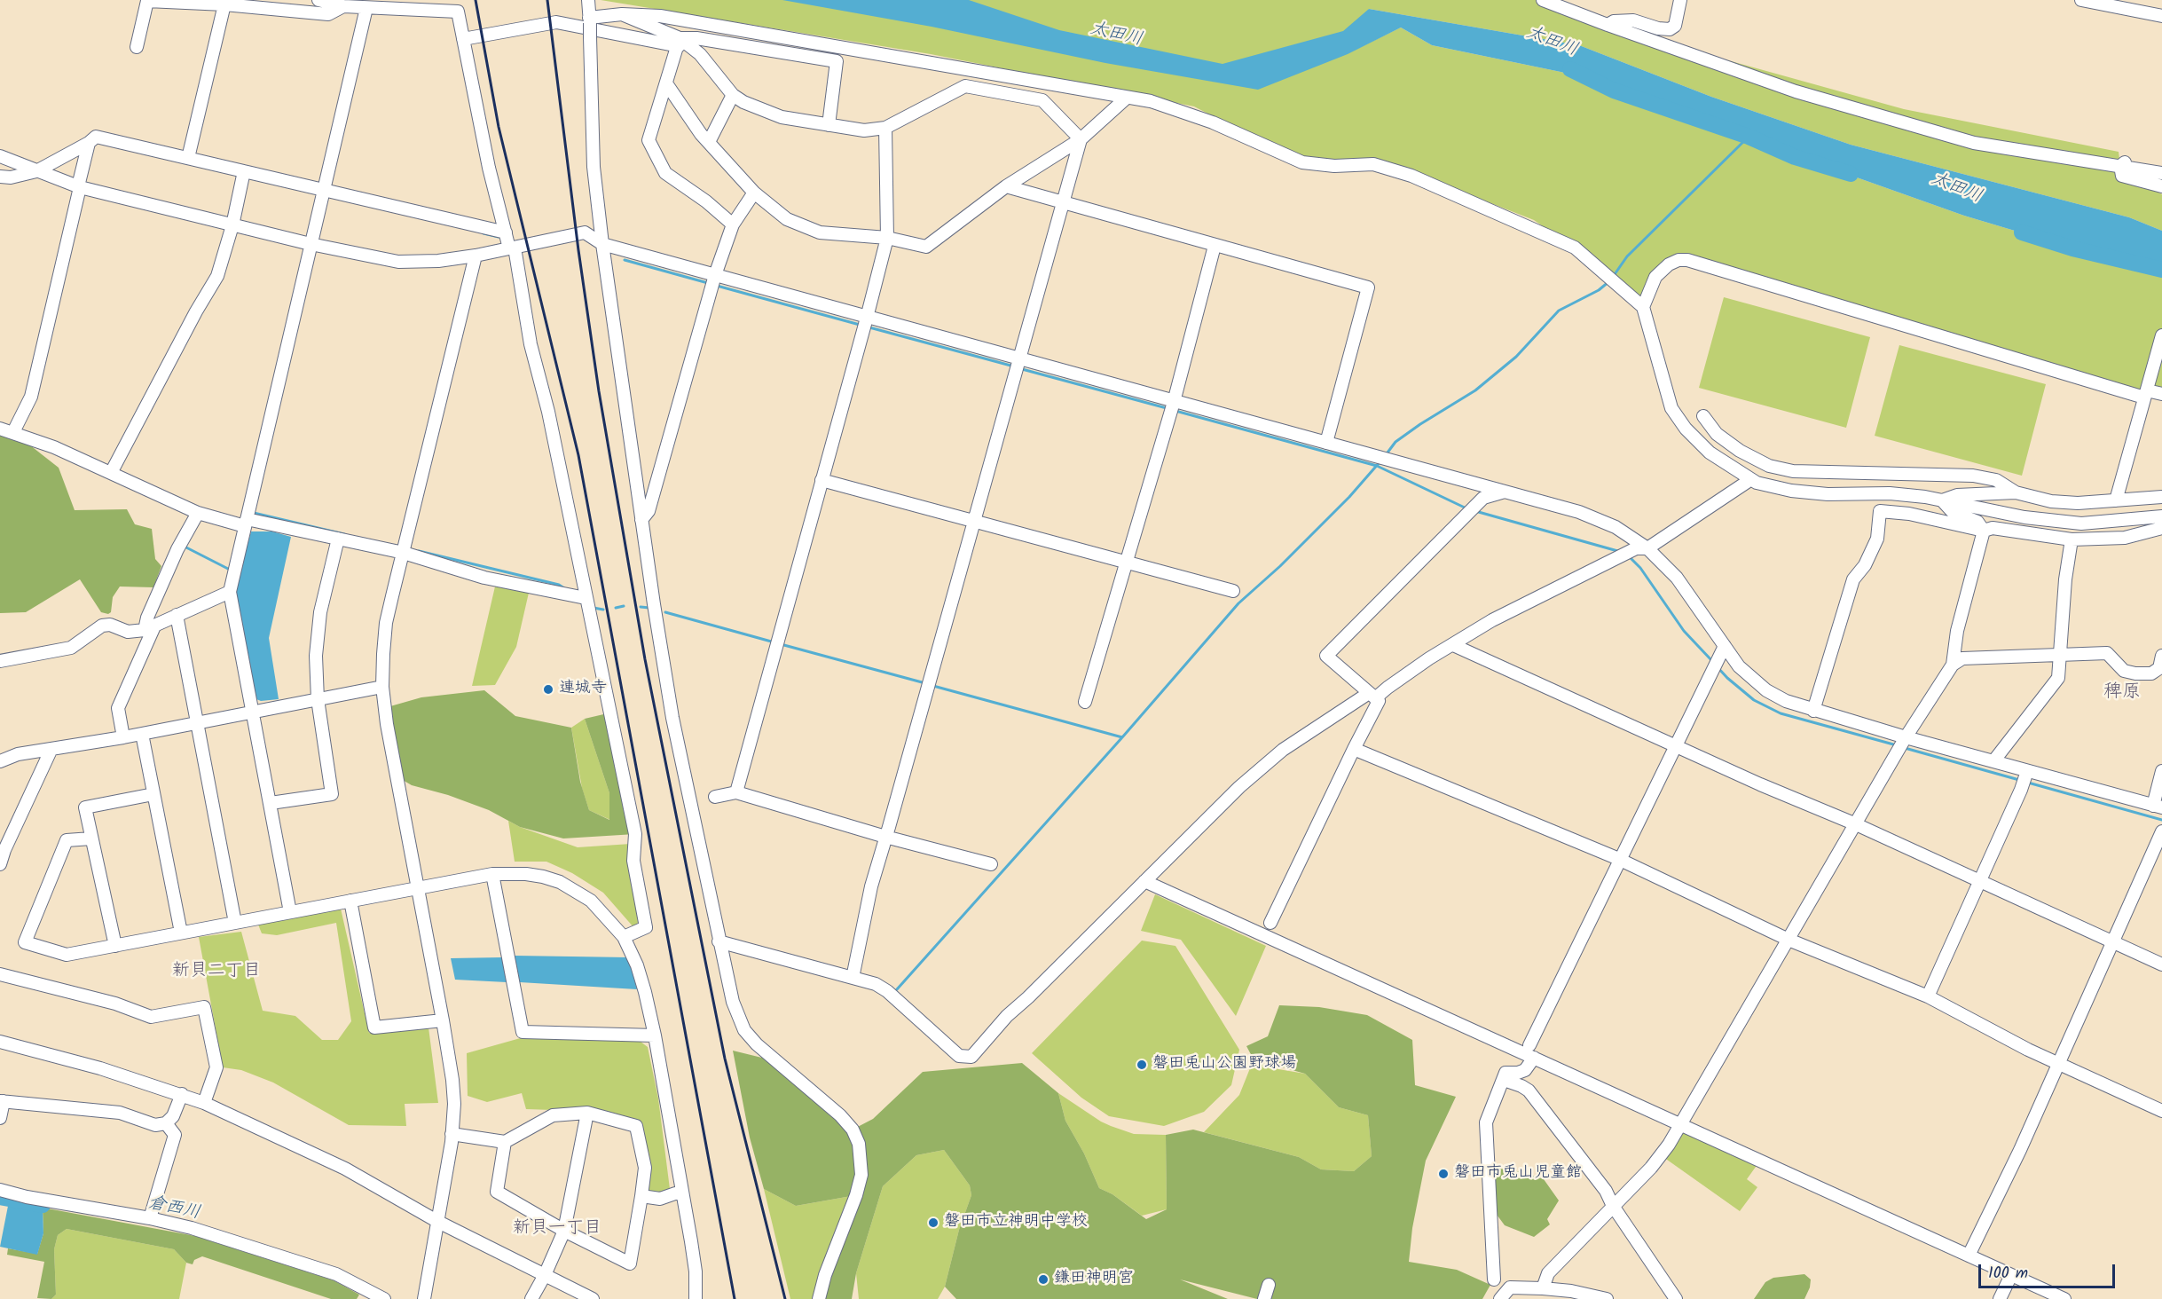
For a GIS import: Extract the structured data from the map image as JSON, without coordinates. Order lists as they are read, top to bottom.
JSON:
{
  "districts": ["稗原", "新貝二丁目", "新貝一丁目"],
  "water": ["太田川", "倉西川"],
  "places": [
    "連城寺",
    "磐田兎山公園野球場",
    "磐田市兎山児童館",
    "磐田市立神明中学校",
    "鎌田神明宮"
  ],
  "scale_bar": "100 m"
}
